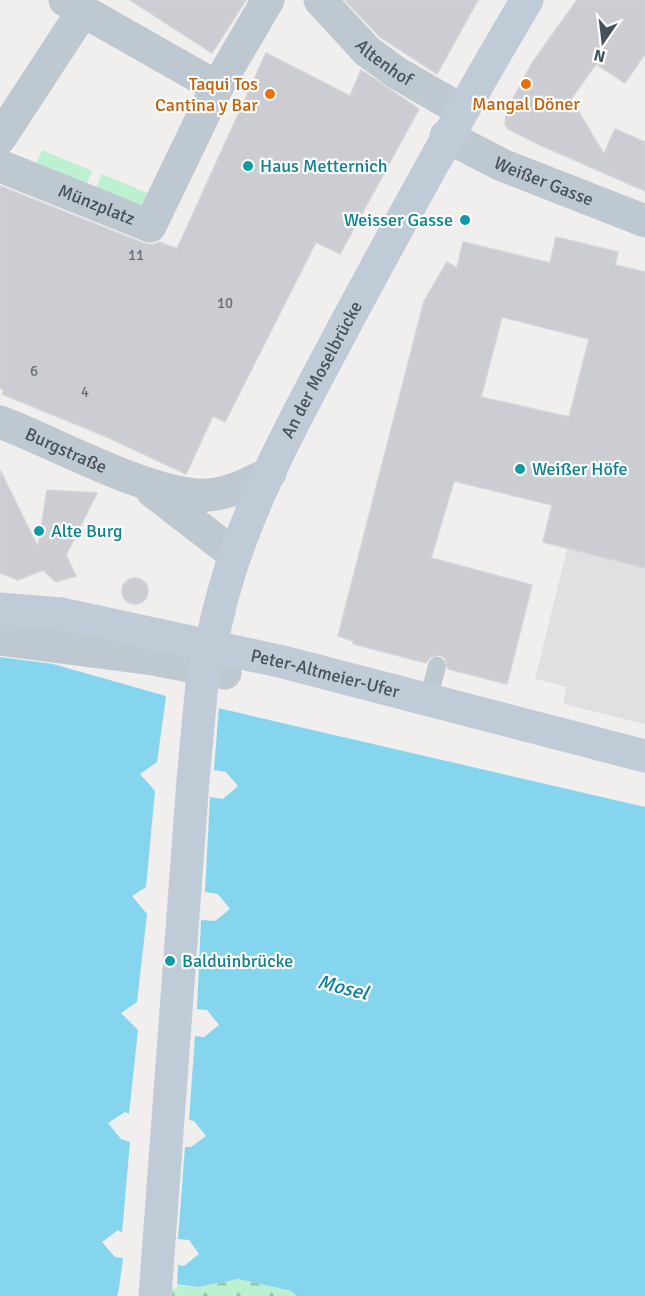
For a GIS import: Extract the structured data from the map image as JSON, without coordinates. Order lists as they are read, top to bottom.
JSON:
{
  "streets": {
    "street": [
      "Altenhof",
      "Weißer Gasse",
      "Münzplatz",
      "An der Moselbrücke",
      "Burgstraße",
      "Peter-Altmeier-Ufer"
    ]
  },
  "crossings": [
    ["Altenhof", "Weißer Gasse"],
    ["Altenhof", "An der Moselbrücke"],
    ["Weißer Gasse", "An der Moselbrücke"],
    ["An der Moselbrücke", "Burgstraße"]
  ],
  "water": ["Mosel"],
  "places": [
    "Mangal Döner",
    "Taqui Tos Cantina y Bar",
    "Haus Metternich",
    "Weisser Gasse",
    "Weißer Höfe",
    "Alte Burg",
    "Balduinbrücke"
  ],
  "house_numbers": [
    "11",
    "10",
    "6",
    "4"
  ],
  "north": "bottom"
}
